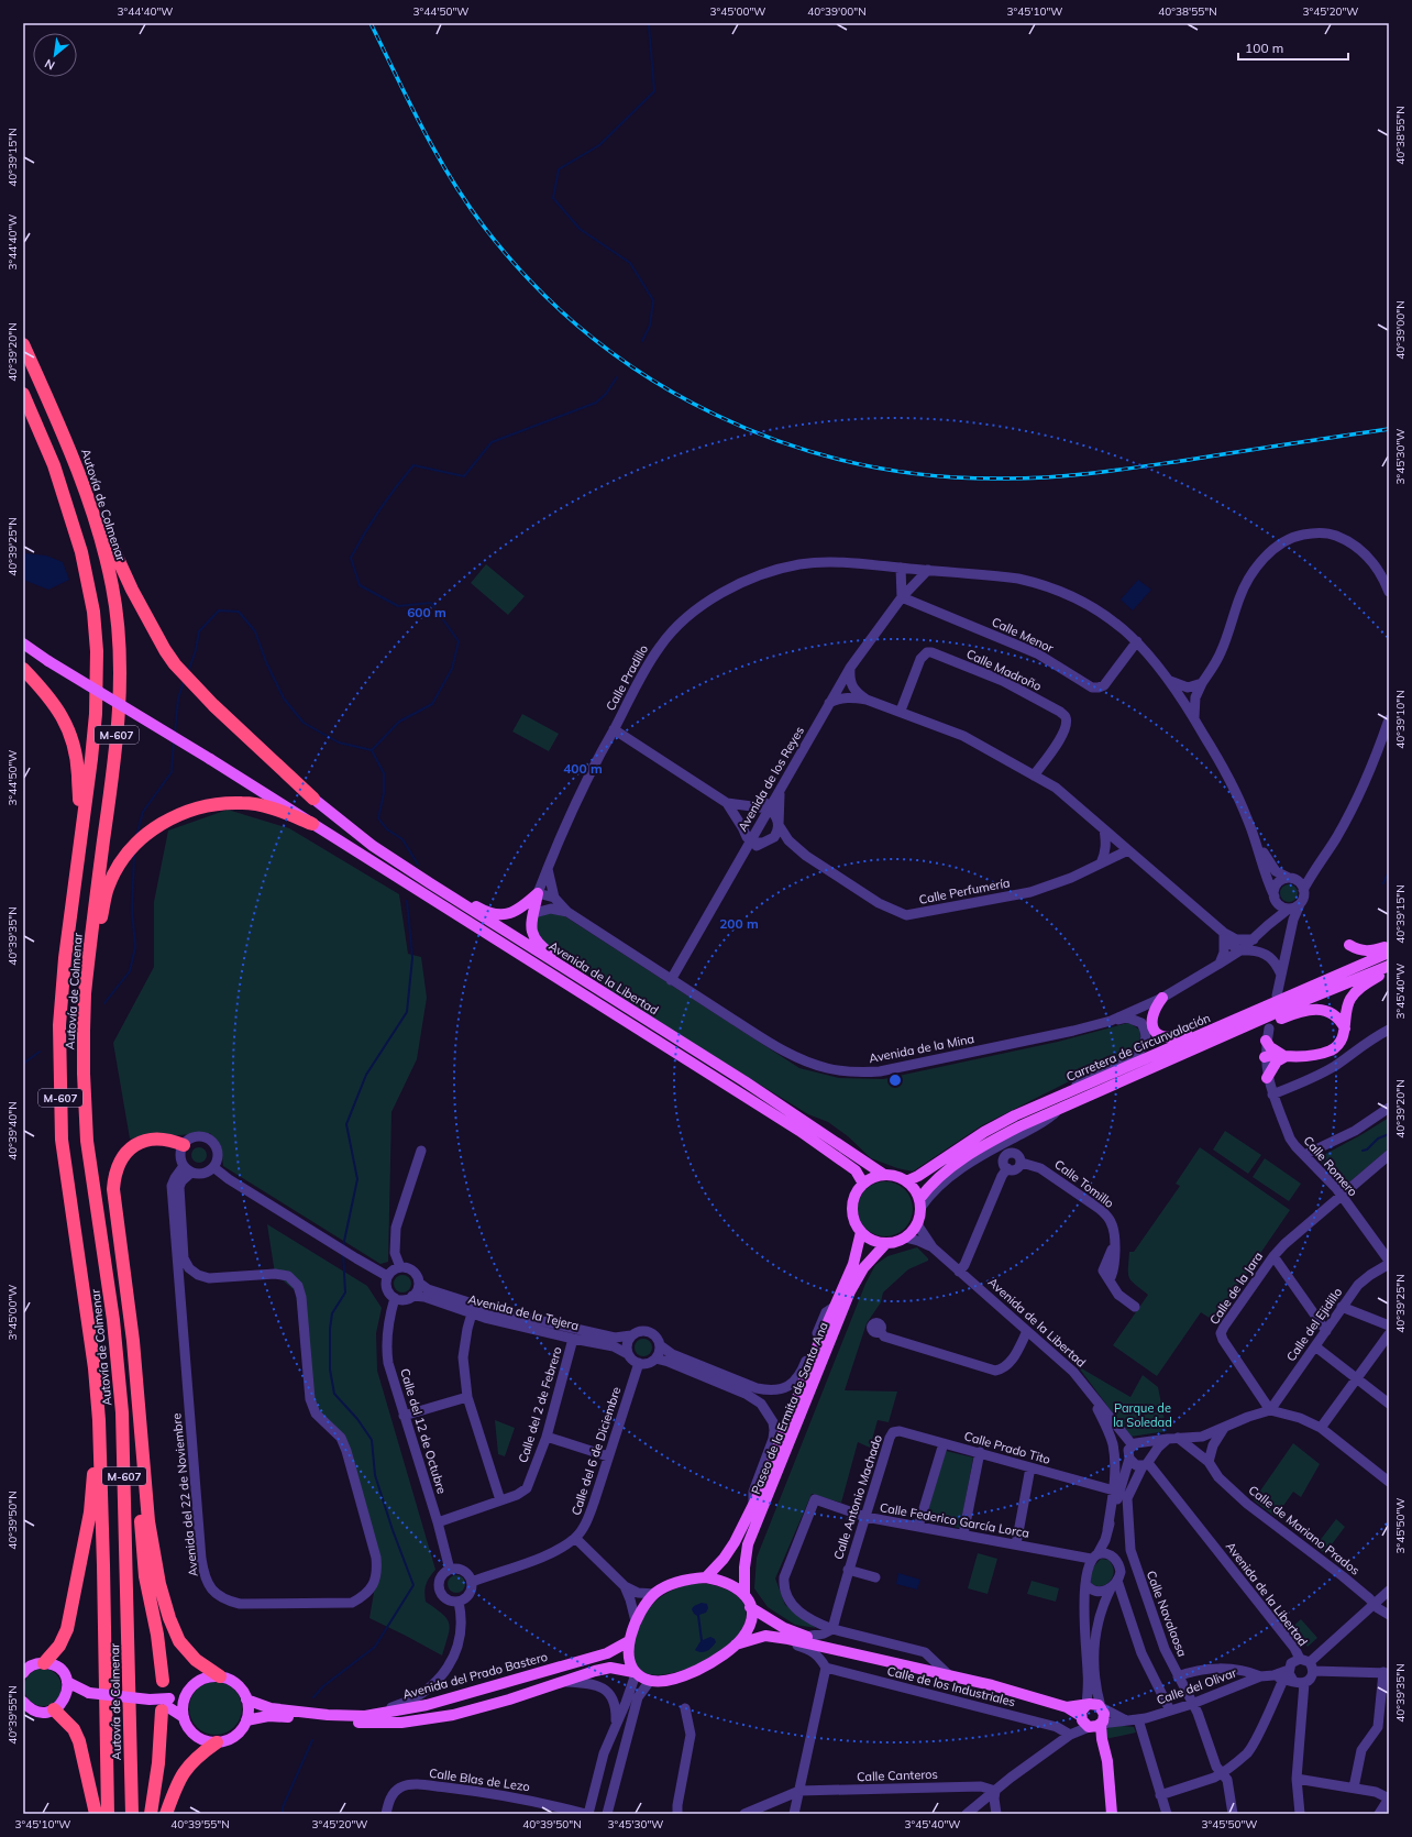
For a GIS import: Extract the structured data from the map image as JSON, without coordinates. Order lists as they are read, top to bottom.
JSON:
{
  "streets": {
    "highway": ["Autovía de Colmenar", "M-607"],
    "main road": [
      "Avenida de la Libertad",
      "Carretera de Circunvalación",
      "Paseo de la Ermita de Santa Ana",
      "Avenida del Prado Bastero"
    ],
    "street": [
      "Calle Menor",
      "Calle Madroño",
      "Calle Pradillo",
      "Avenida de los Reyes",
      "Calle Perfumería",
      "Avenida de la Mina",
      "Calle Romero",
      "Calle Tomillo",
      "Calle de la Jara",
      "Avenida de la Tejera",
      "Calle del Ejidillo",
      "Calle del 2 de Febrero",
      "Calle del 12 de Octubre",
      "Calle Prado Tito",
      "Calle del 6 de Diciembre",
      "Avenida del 22 de Noviembre",
      "Calle Antonio Machado",
      "Calle Federico García Lorca",
      "Calle de Mariano Prados",
      "Calle Navalaosa",
      "Calle de los Industriales",
      "Calle del Olivar",
      "Calle Canteros",
      "Calle Blas de Lezo"
    ]
  },
  "crossings": [
    ["Calle Menor", "Avenida de los Reyes"],
    ["Calle Pradillo", "Avenida de los Reyes"],
    ["Calle Pradillo", "Avenida de la Mina"],
    ["Avenida de los Reyes", "Calle Perfumería"],
    ["Avenida de los Reyes", "Avenida de la Mina"],
    ["Avenida de la Libertad", "Carretera de Circunvalación"],
    ["Avenida de la Libertad", "Paseo de la Ermita de Santa Ana"],
    ["Avenida de la Libertad", "Calle Navalaosa"],
    ["Carretera de Circunvalación", "Paseo de la Ermita de Santa Ana"],
    ["Calle Romero", "Calle de la Jara"],
    ["Calle Romero", "Calle del Ejidillo"],
    ["Calle de la Jara", "Calle del Ejidillo"],
    ["Avenida de la Tejera", "Calle del 2 de Febrero"],
    ["Avenida de la Tejera", "Calle del 12 de Octubre"],
    ["Avenida de la Tejera", "Calle del 6 de Diciembre"],
    ["Calle del 2 de Febrero", "Calle del 12 de Octubre"],
    ["Paseo de la Ermita de Santa Ana", "Avenida del Prado Bastero"],
    ["Calle del 12 de Octubre", "Calle del 6 de Diciembre"],
    ["Calle Prado Tito", "Calle Antonio Machado"],
    ["Calle Antonio Machado", "Calle Federico García Lorca"],
    ["Calle de Mariano Prados", "Calle Navalaosa"],
    ["Calle Navalaosa", "Calle del Olivar"],
    ["Calle de los Industriales", "Calle del Olivar"]
  ],
  "parks": ["Parque de la Soledad"],
  "scale_bar": "100 m",
  "north": "bottom left",
  "coordinates": [
    "3°44'40\"W",
    "3°44'50\"W",
    "3°45'00\"W",
    "40°39'00\"N",
    "3°45'10\"W",
    "40°38'55\"N",
    "3°45'20\"W",
    "40°39'15\"N",
    "40°39'20\"N",
    "3°45'30\"W",
    "40°39'25\"N",
    "40°39'10\"N",
    "40°39'35\"N",
    "3°45'40\"W",
    "40°39'40\"N",
    "40°39'50\"N",
    "3°45'50\"W",
    "40°39'55\"N"
  ],
  "rings": ["600 m", "400 m", "200 m"]
}
